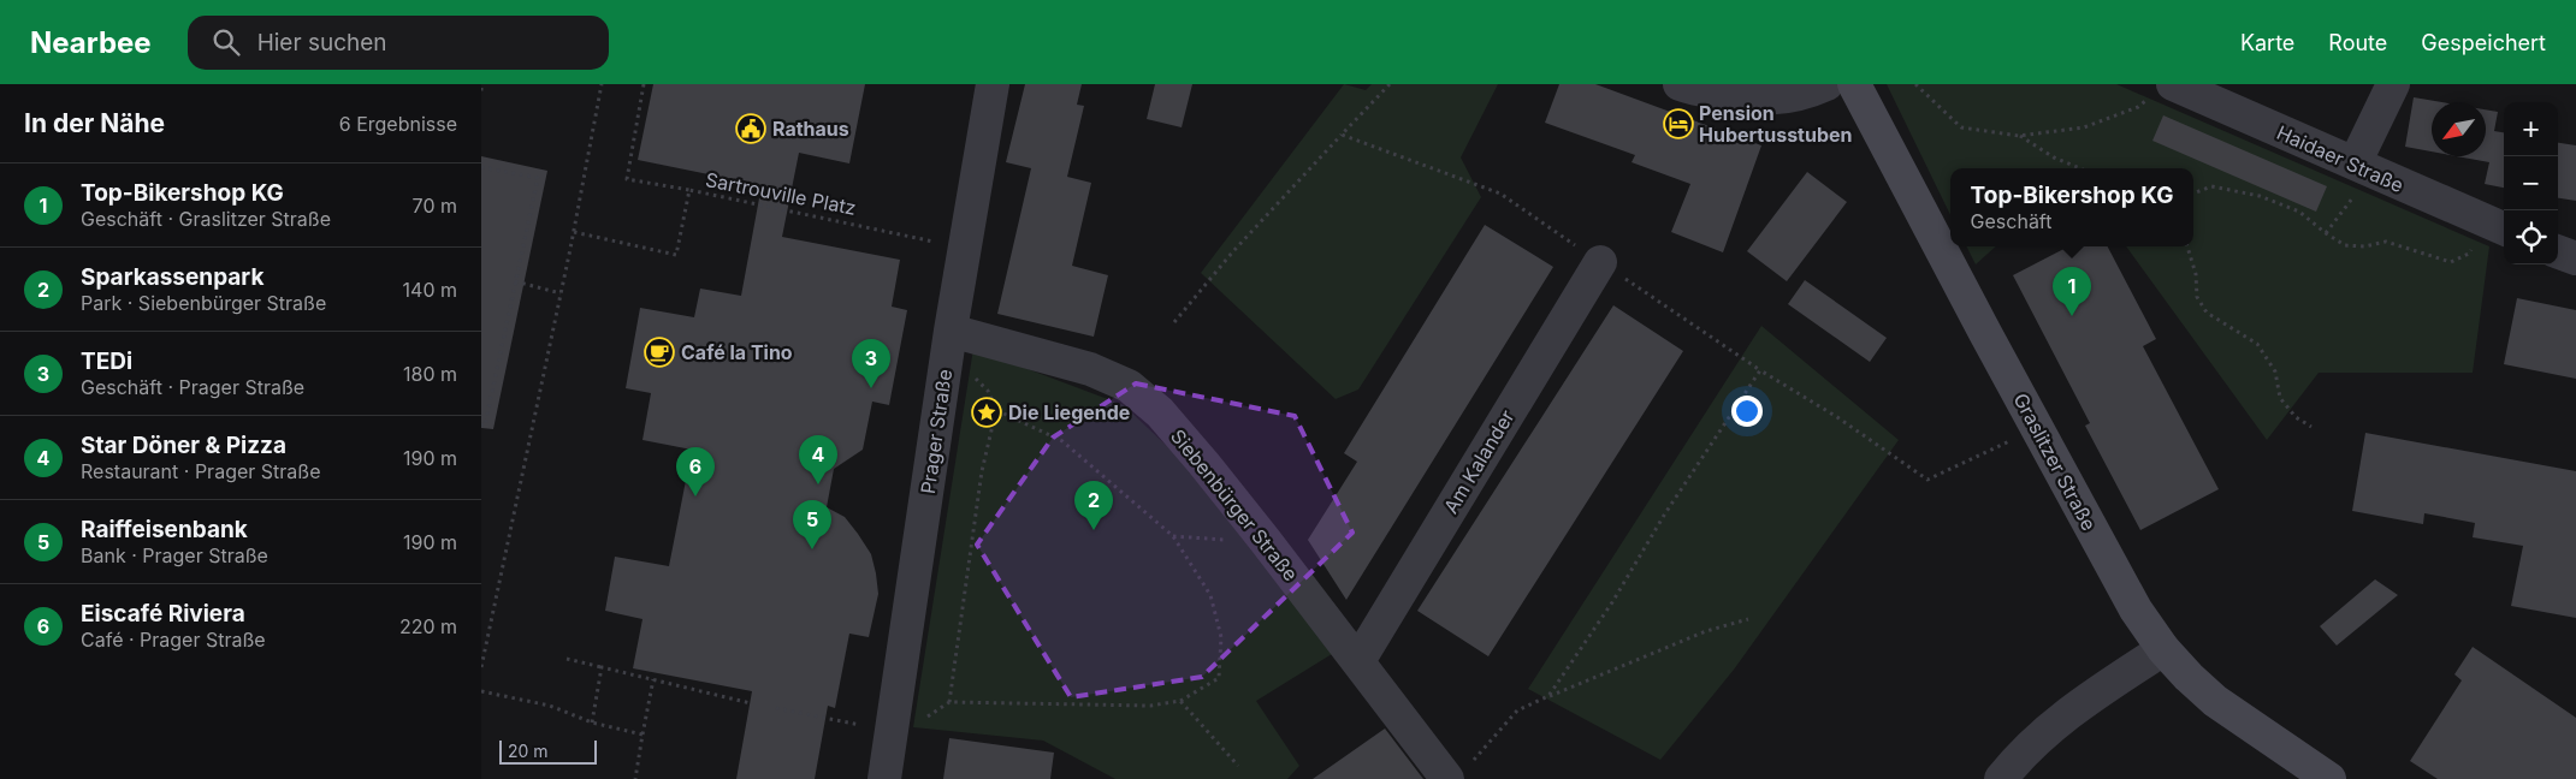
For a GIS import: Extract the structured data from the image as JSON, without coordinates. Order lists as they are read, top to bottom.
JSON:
{
  "streets": {
    "street": [
      "Haidaer Straße",
      "Prager Straße",
      "Am Kalander",
      "Graslitzer Straße",
      "Siebenbürger Straße"
    ],
    "path": ["Sartrouville Platz"]
  },
  "crossings": [
    ["Sartrouville Platz", "Prager Straße"],
    ["Prager Straße", "Siebenbürger Straße"],
    ["Am Kalander", "Siebenbürger Straße"]
  ],
  "places": {
    "hotel": ["Pension Hubertusstuben"],
    "public building": ["Rathaus"],
    "cafe": ["Café la Tino"],
    "place": ["Die Liegende"]
  },
  "scale_bar": "20 m",
  "north": "bottom left",
  "page": {
    "header": "Nearbee",
    "search": "Hier suchen",
    "nav": ["Karte", "Route", "Gespeichert"],
    "heading": ["In der Nähe", "6 Ergebnisse"],
    "map_buttons": ["+", "−"],
    "list": [
      {
        "mark": "1",
        "name": "Top-Bikershop KG",
        "note": "Geschäft · Graslitzer Straße",
        "value": "70 m"
      },
      {
        "mark": "2",
        "name": "Sparkassenpark",
        "note": "Park · Siebenbürger Straße",
        "value": "140 m"
      },
      {
        "mark": "3",
        "name": "TEDi",
        "note": "Geschäft · Prager Straße",
        "value": "180 m"
      },
      {
        "mark": "4",
        "name": "Star Döner & Pizza",
        "note": "Restaurant · Prager Straße",
        "value": "190 m"
      },
      {
        "mark": "5",
        "name": "Raiffeisenbank",
        "note": "Bank · Prager Straße",
        "value": "190 m"
      },
      {
        "mark": "6",
        "name": "Eiscafé Riviera",
        "note": "Café · Prager Straße",
        "value": "220 m"
      }
    ],
    "popup": ["Top-Bikershop KG", "Geschäft"],
    "pins": [
      "1",
      "3",
      "4",
      "6",
      "2",
      "5"
    ],
    "scale": "20 m"
  }
}
